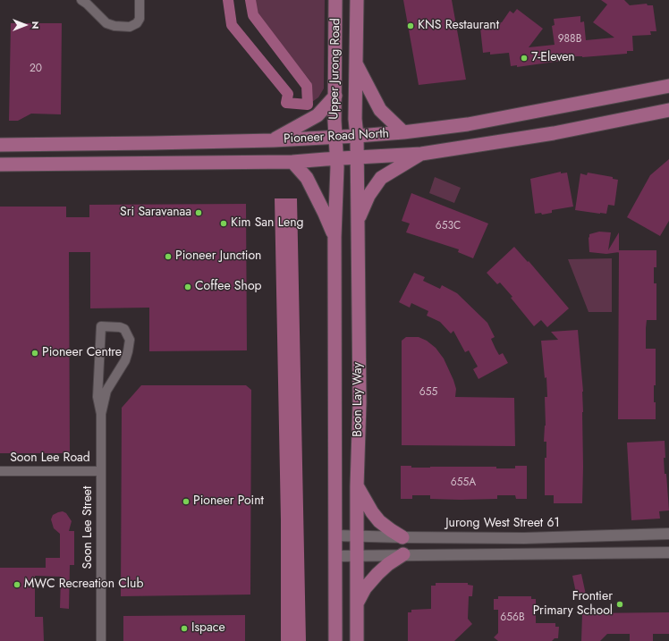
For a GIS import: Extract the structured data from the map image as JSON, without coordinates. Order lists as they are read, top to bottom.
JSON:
{
  "streets": {
    "main road": ["Upper Jurong Road", "Pioneer Road North", "Boon Lay Way"],
    "street": ["Soon Lee Road", "Jurong West Street 61", "Soon Lee Street"]
  },
  "crossings": [
    ["Upper Jurong Road", "Pioneer Road North"],
    ["Upper Jurong Road", "Boon Lay Way"],
    ["Pioneer Road North", "Boon Lay Way"],
    ["Boon Lay Way", "Jurong West Street 61"],
    ["Soon Lee Road", "Soon Lee Street"]
  ],
  "places": [
    "KNS Restaurant",
    "7-Eleven",
    "Sri Saravanaa",
    "Kim San Leng",
    "Pioneer Junction",
    "Coffee Shop",
    "Pioneer Centre",
    "Pioneer Point",
    "MWC Recreation Club",
    "Frontier Primary School",
    "Ispace"
  ],
  "house_numbers": [
    "988B",
    "20",
    "653C",
    "655",
    "655A",
    "656B"
  ],
  "north": "right"
}
